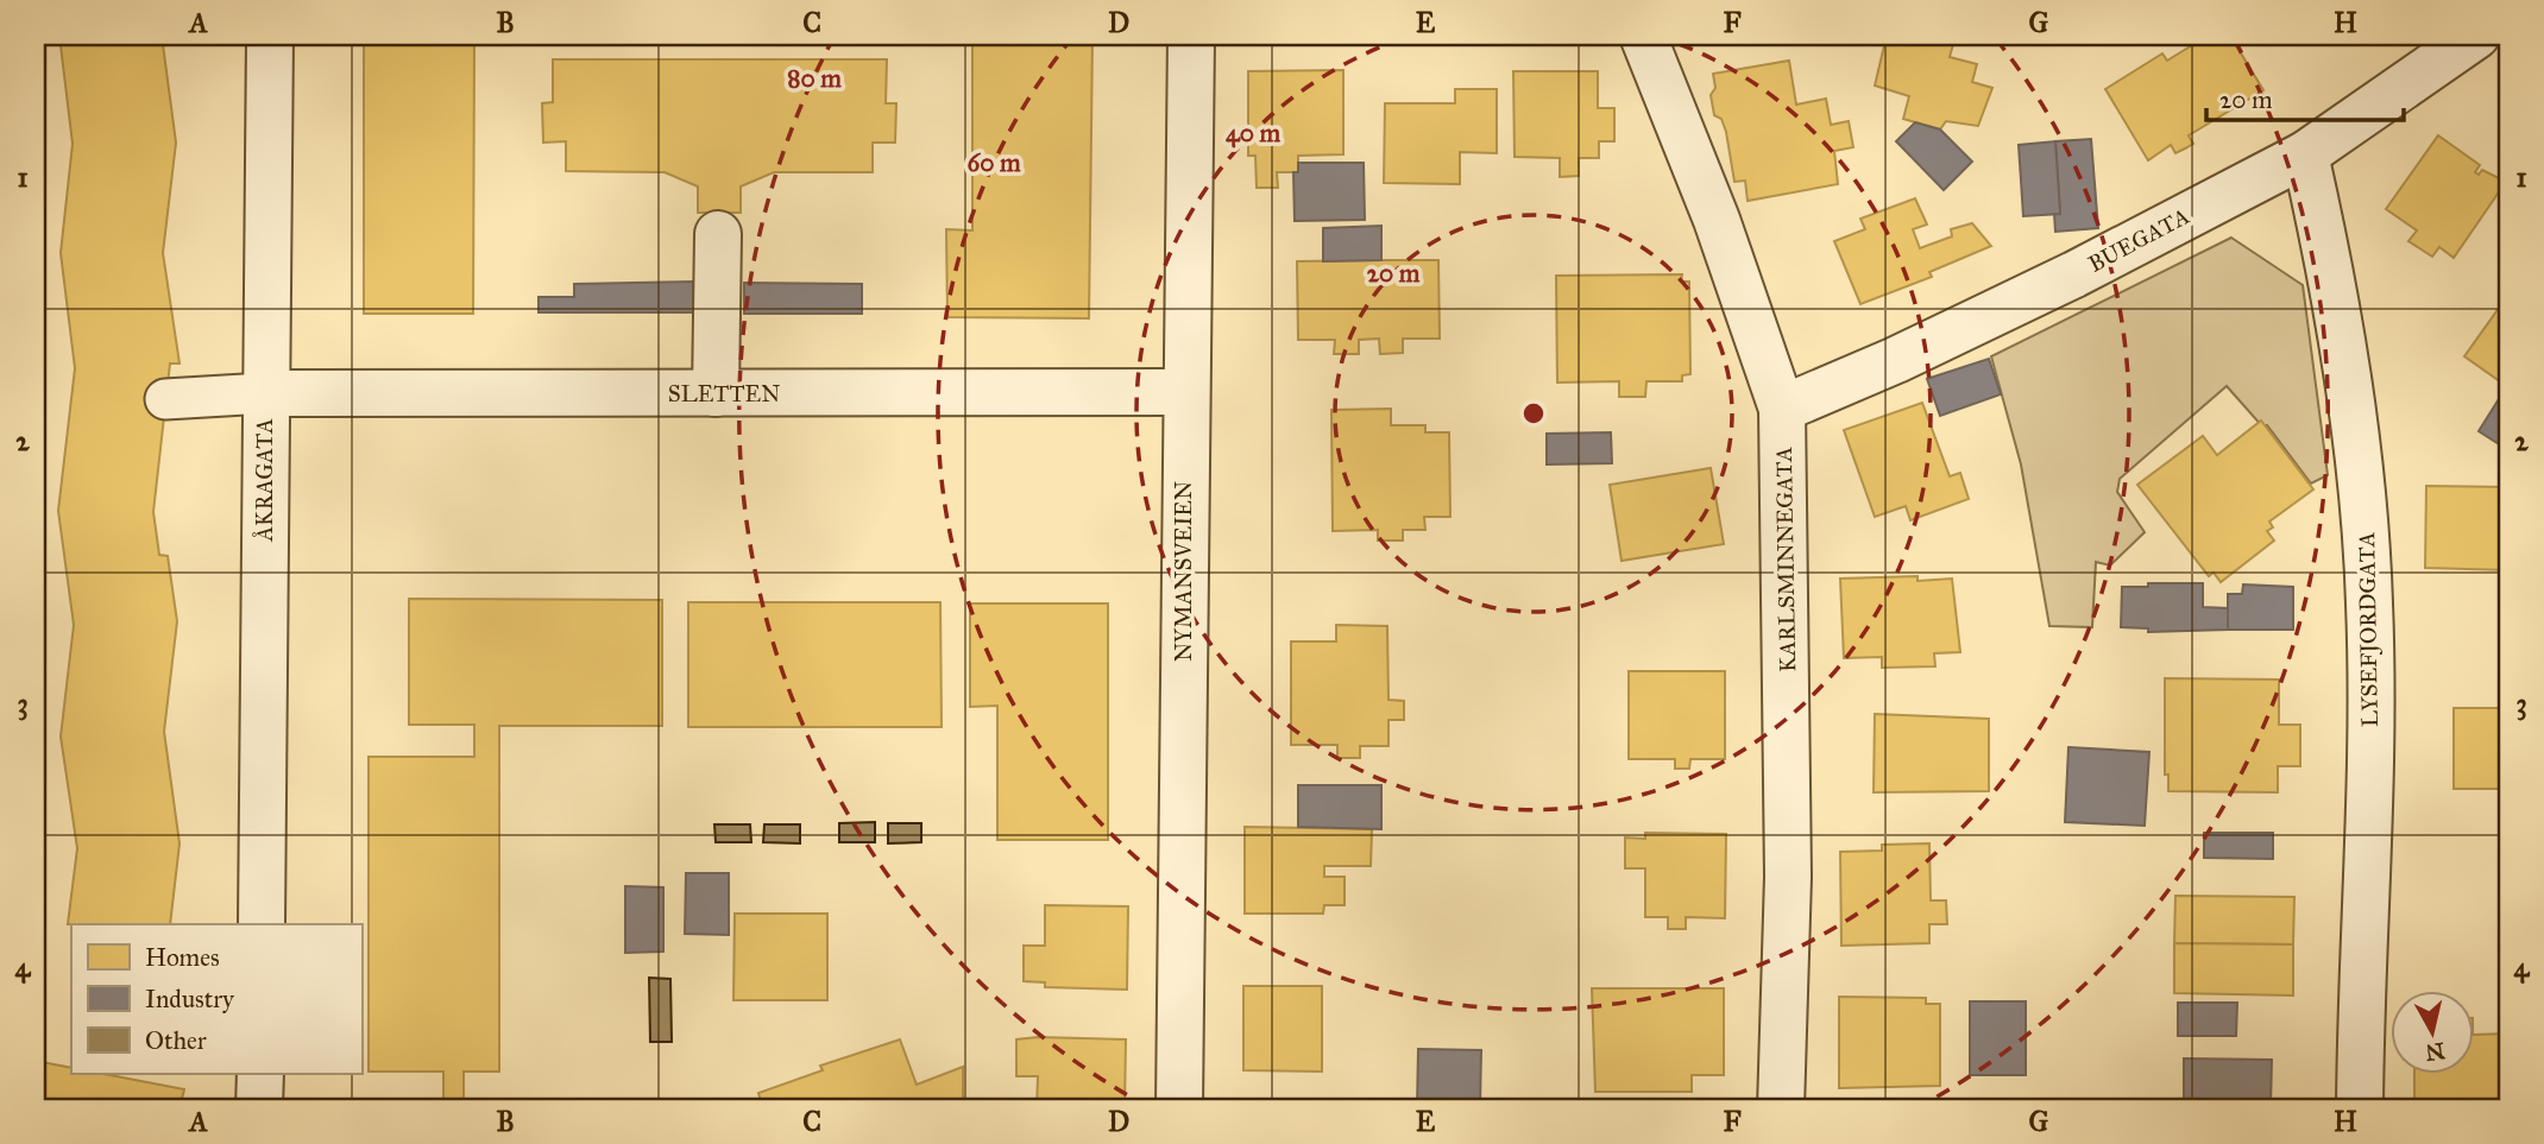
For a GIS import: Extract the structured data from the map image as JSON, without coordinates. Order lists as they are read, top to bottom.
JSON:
{
  "streets": {
    "street": [
      "BUEGATA",
      "SLETTEN",
      "ÅKRAGATA",
      "KARLSMINNEGATA",
      "NYMANSVEIEN",
      "LYSEFJORDGATA"
    ]
  },
  "crossings": [
    ["BUEGATA", "KARLSMINNEGATA"],
    ["BUEGATA", "LYSEFJORDGATA"],
    ["SLETTEN", "ÅKRAGATA"],
    ["SLETTEN", "NYMANSVEIEN"]
  ],
  "legend": ["Homes", "Industry", "Other"],
  "scale_bar": "20 m",
  "north": "bottom",
  "grid": {
    "columns": [
      "A",
      "B",
      "C",
      "D",
      "E",
      "F",
      "G",
      "H"
    ],
    "rows": [
      "1",
      "2",
      "3",
      "4"
    ]
  },
  "rings": [
    "80 m",
    "40 m",
    "60 m",
    "20 m"
  ]
}
